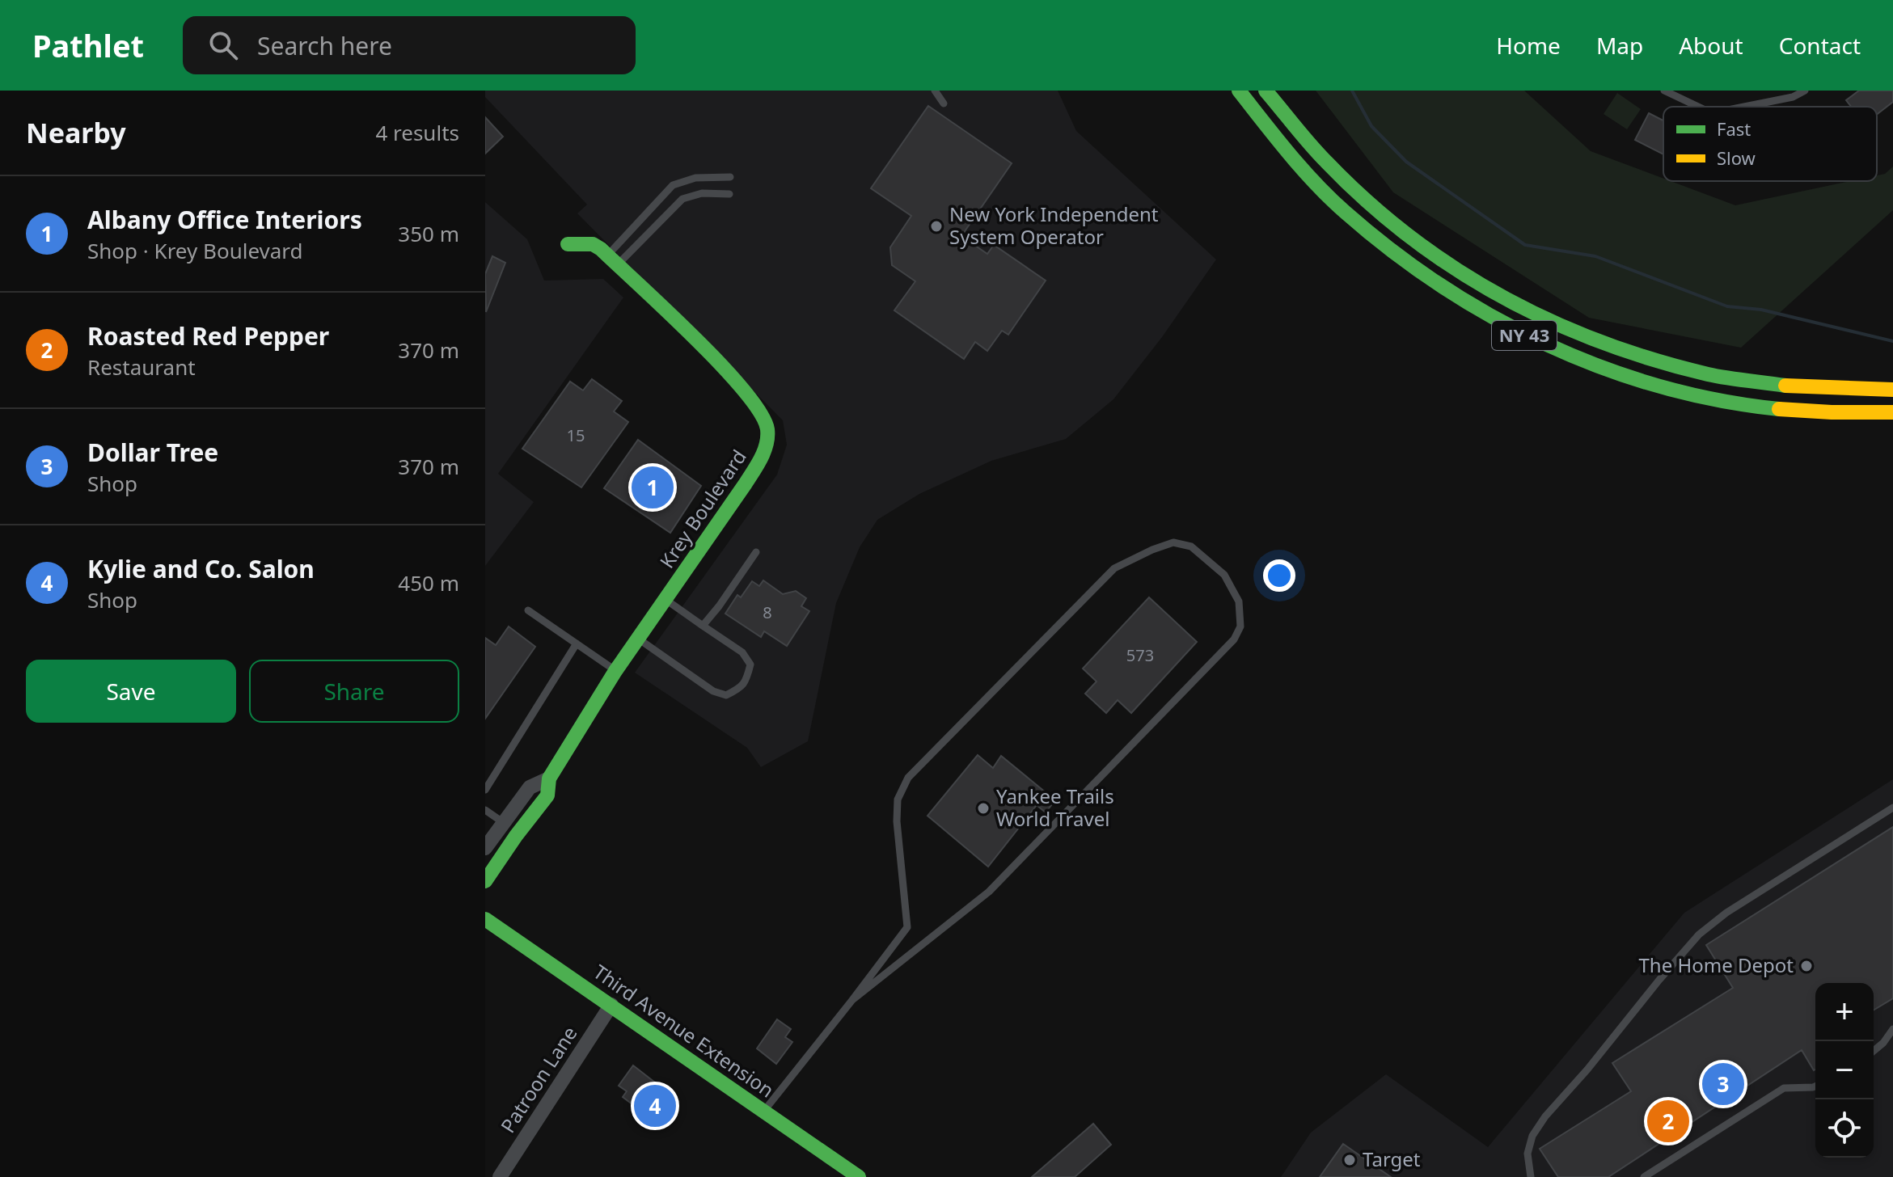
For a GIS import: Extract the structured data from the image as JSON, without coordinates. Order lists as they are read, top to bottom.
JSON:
{
  "streets": {
    "main road": ["NY 43", "Krey Boulevard", "Third Avenue Extension"],
    "street": ["Patroon Lane"]
  },
  "crossings": [
    ["Third Avenue Extension", "Patroon Lane"]
  ],
  "places": [
    "New York Independent System Operator",
    "Yankee Trails World Travel",
    "The Home Depot",
    "Target"
  ],
  "house_numbers": ["15", "8", "573"],
  "legend": ["Fast", "Slow"],
  "page": {
    "header": "Pathlet",
    "search": "Search here",
    "nav": [
      "Home",
      "Map",
      "About",
      "Contact"
    ],
    "heading": ["Nearby", "4 results"],
    "list": [
      {
        "mark": "1",
        "name": "Albany Office Interiors",
        "note": "Shop · Krey Boulevard",
        "value": "350 m"
      },
      {
        "mark": "2",
        "name": "Roasted Red Pepper",
        "note": "Restaurant",
        "value": "370 m"
      },
      {
        "mark": "3",
        "name": "Dollar Tree",
        "note": "Shop",
        "value": "370 m"
      },
      {
        "mark": "4",
        "name": "Kylie and Co. Salon",
        "note": "Shop",
        "value": "450 m"
      }
    ],
    "pins": [
      "1",
      "3",
      "4",
      "2"
    ],
    "buttons": ["Save", "Share"],
    "map_buttons": ["+", "−"]
  }
}
